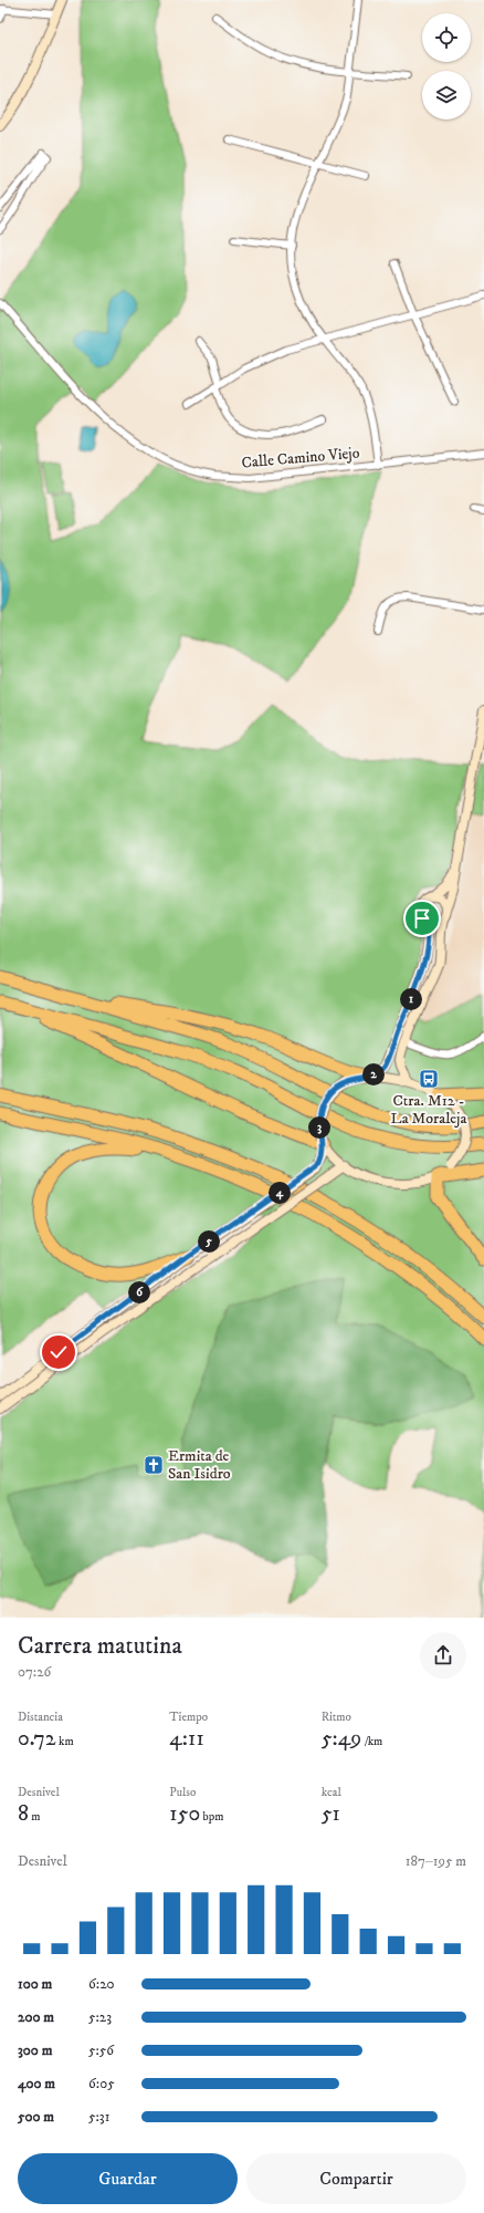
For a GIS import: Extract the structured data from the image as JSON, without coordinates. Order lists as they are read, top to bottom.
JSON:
{
  "streets": {
    "street": ["Calle Camino Viejo"]
  },
  "places": {
    "bus stop": ["Ctra. M12 - La Moraleja"],
    "church": ["Ermita de San Isidro"]
  },
  "page": {
    "pins": [
      "1",
      "2",
      "3",
      "4",
      "5",
      "6"
    ],
    "heading": ["Carrera matutina", "07:26"],
    "stats": [
      ["Distancia", "0.72 km"],
      ["Tiempo", "4:11"],
      ["Ritmo", "5:49 /km"],
      ["Desnivel", "8 m"],
      ["Pulso", "150 bpm"],
      ["kcal", "51"]
    ],
    "chart": ["Desnivel", "187–195 m"],
    "list": [
      {
        "name": "100 m",
        "note": "6:20"
      },
      {
        "name": "200 m",
        "note": "5:23"
      },
      {
        "name": "300 m",
        "note": "5:56"
      },
      {
        "name": "400 m",
        "note": "6:05"
      },
      {
        "name": "500 m",
        "note": "5:31"
      }
    ],
    "buttons": ["Guardar", "Compartir"]
  }
}
